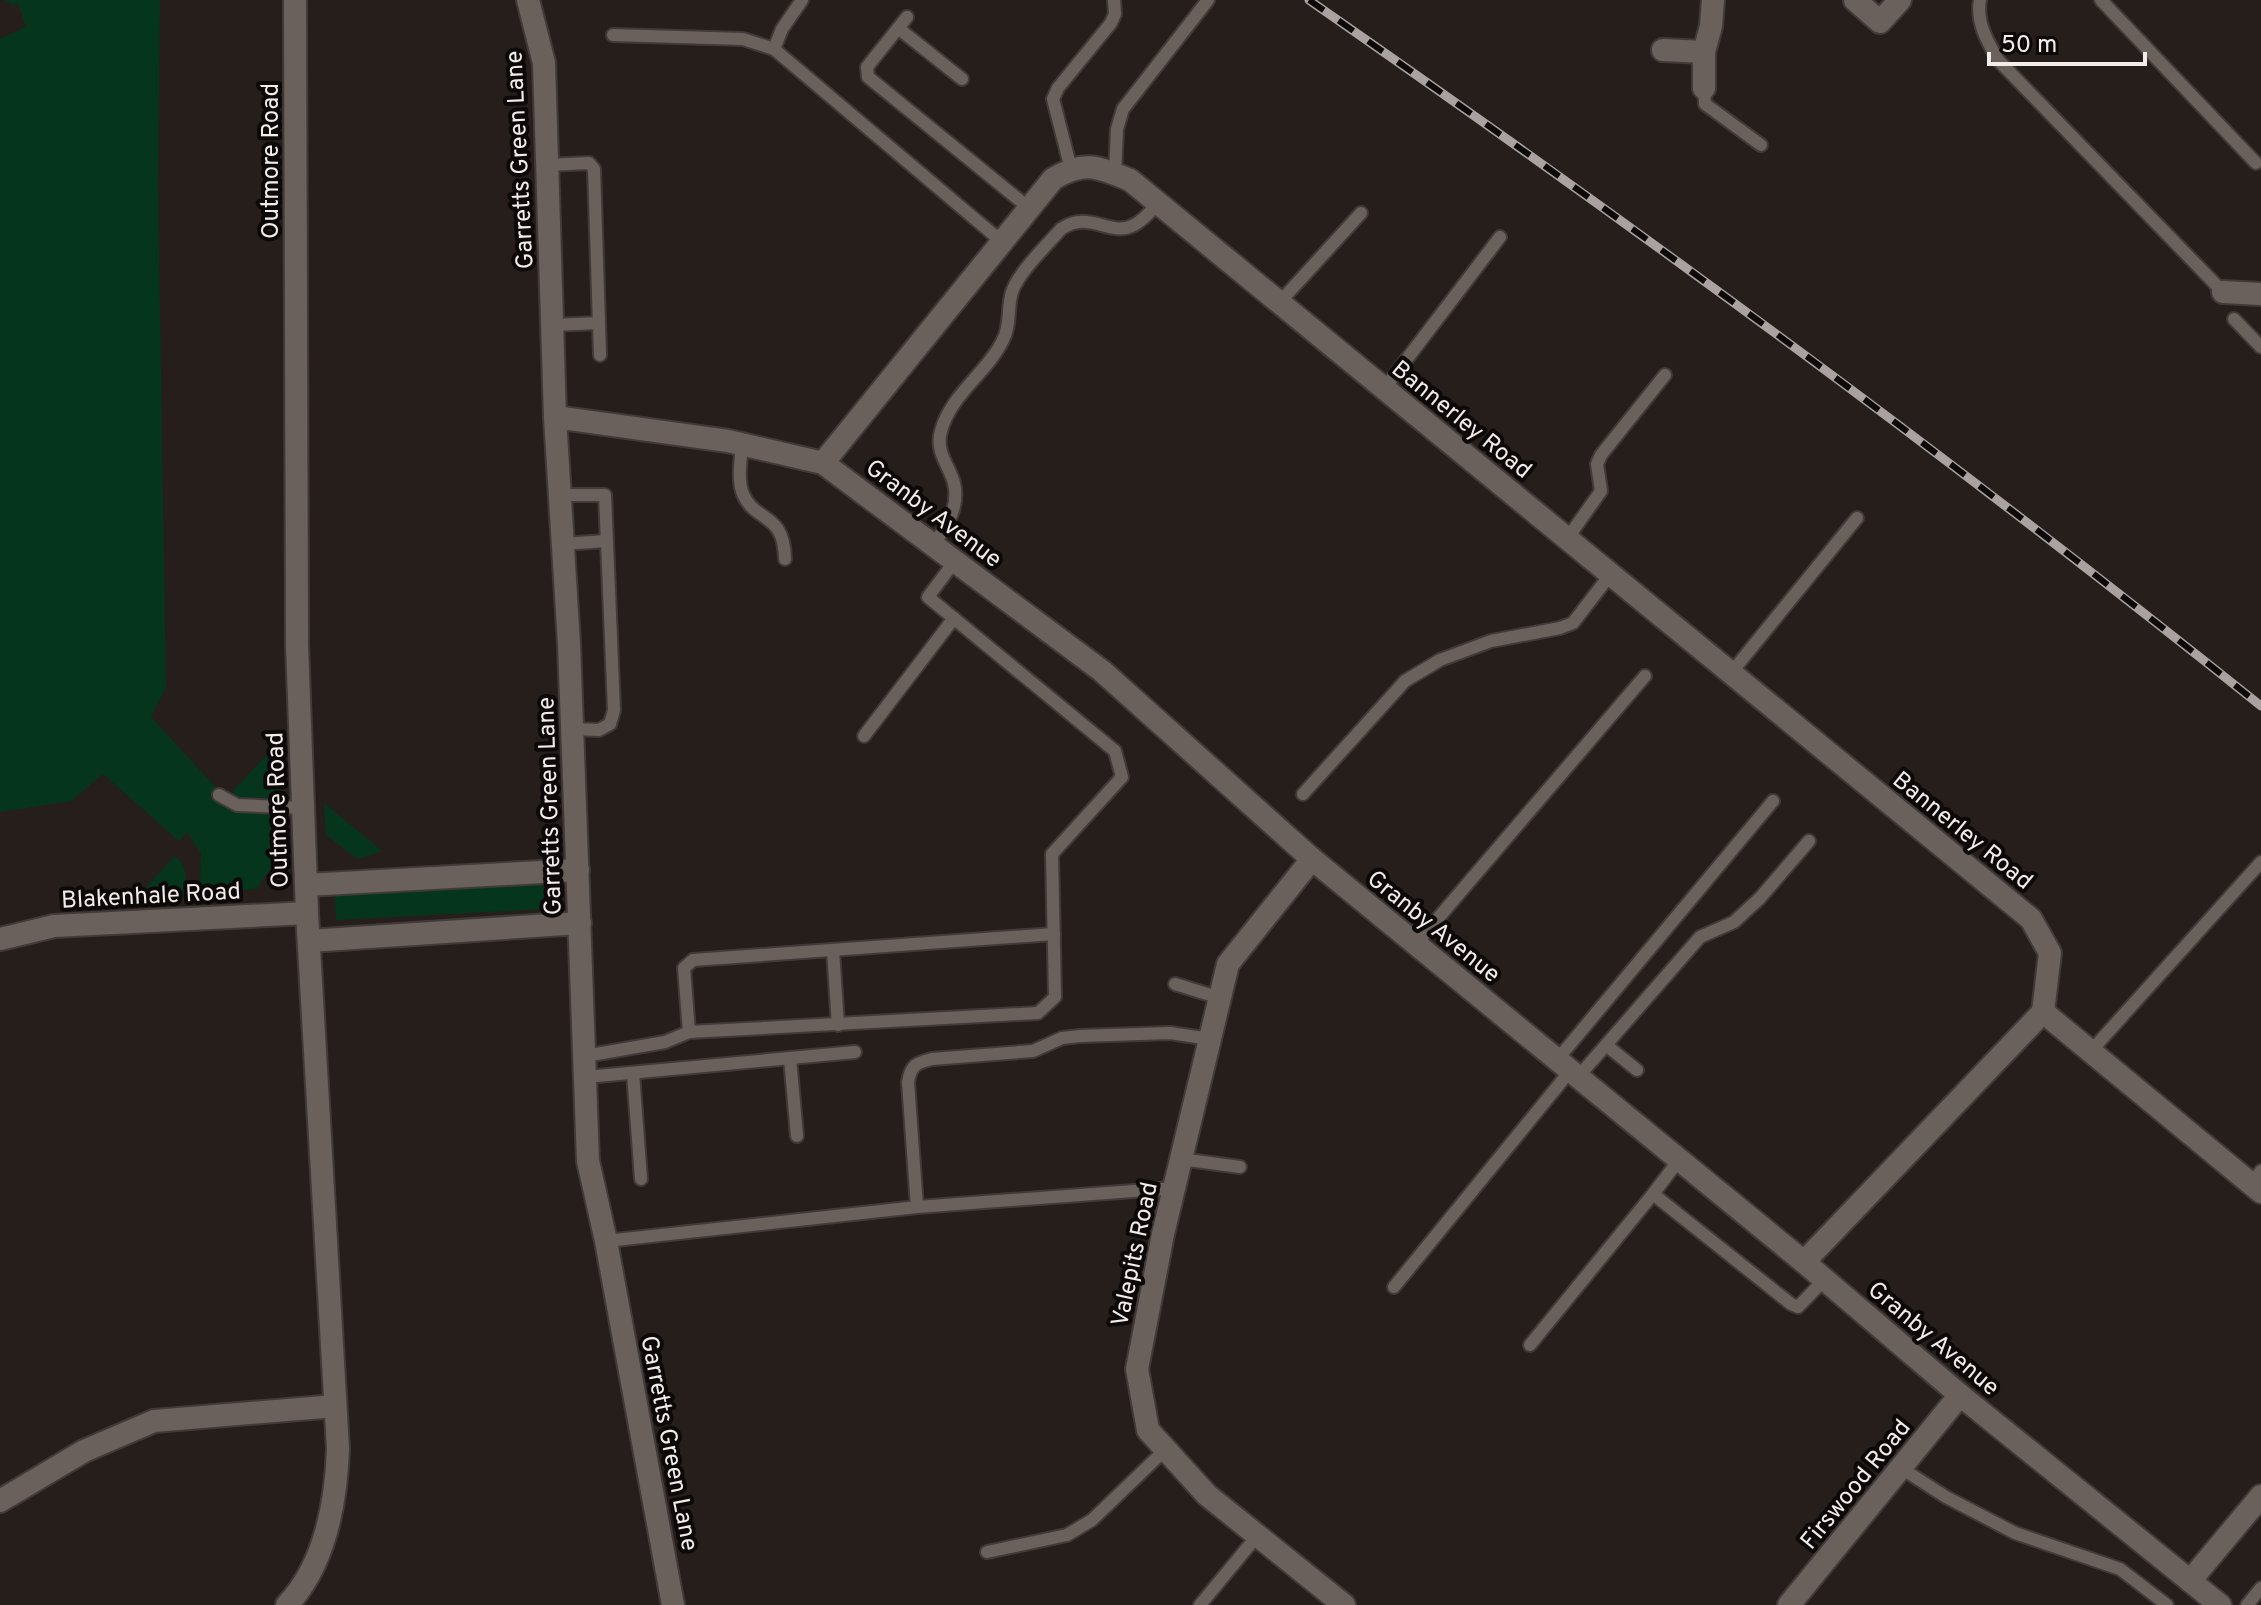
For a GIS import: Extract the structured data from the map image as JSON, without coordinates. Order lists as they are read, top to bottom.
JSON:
{
  "streets": {
    "street": [
      "Garretts Green Lane",
      "Outmore Road",
      "Bannerley Road",
      "Granby Avenue",
      "Blakenhale Road",
      "Valepits Road",
      "Firswood Road"
    ]
  },
  "crossings": [
    ["Garretts Green Lane", "Granby Avenue"],
    ["Outmore Road", "Blakenhale Road"],
    ["Granby Avenue", "Valepits Road"],
    ["Granby Avenue", "Firswood Road"]
  ],
  "scale_bar": "50 m"
}
